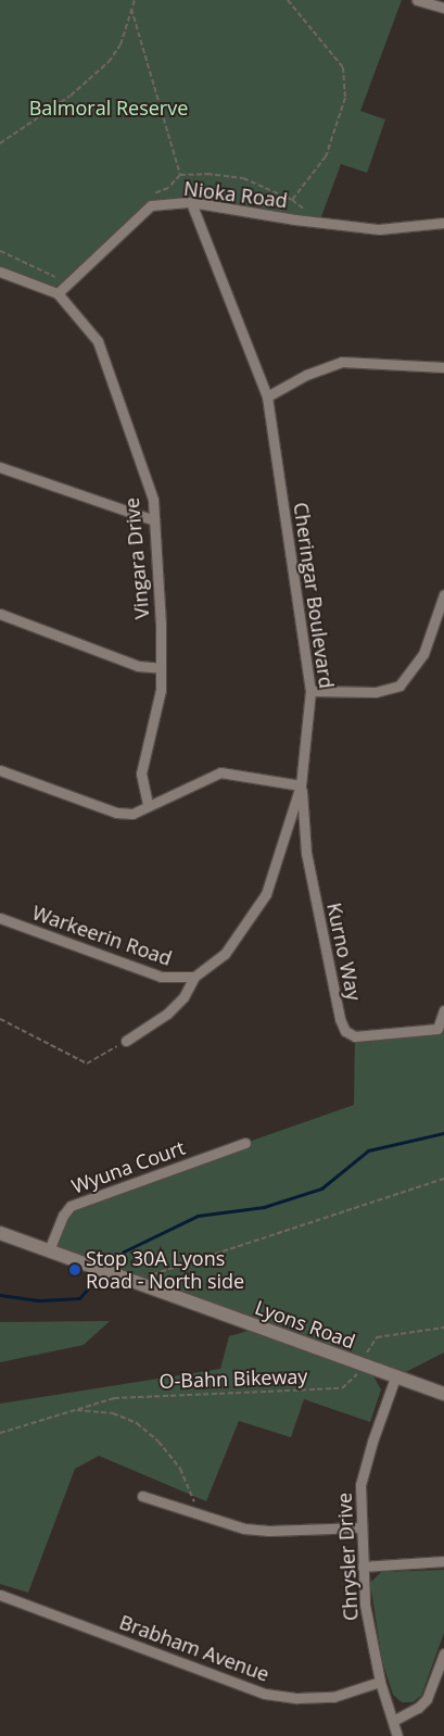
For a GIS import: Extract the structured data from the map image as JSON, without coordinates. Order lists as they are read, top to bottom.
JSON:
{
  "streets": {
    "street": [
      "Nioka Road",
      "Vingara Drive",
      "Cheringar Boulevard",
      "Warkeerin Road",
      "Kurno Way",
      "Wyuna Court",
      "Lyons Road",
      "Chrysler Drive",
      "Brabham Avenue"
    ],
    "path": ["O-Bahn Bikeway"]
  },
  "crossings": [
    ["Nioka Road", "Vingara Drive"],
    ["Nioka Road", "Cheringar Boulevard"],
    ["Cheringar Boulevard", "Warkeerin Road"],
    ["Cheringar Boulevard", "Kurno Way"],
    ["Wyuna Court", "Lyons Road"],
    ["Lyons Road", "O-Bahn Bikeway"],
    ["Lyons Road", "Chrysler Drive"],
    ["Chrysler Drive", "Brabham Avenue"]
  ],
  "parks": ["Balmoral Reserve"],
  "places": ["Stop 30A Lyons Road - North side"]
}
